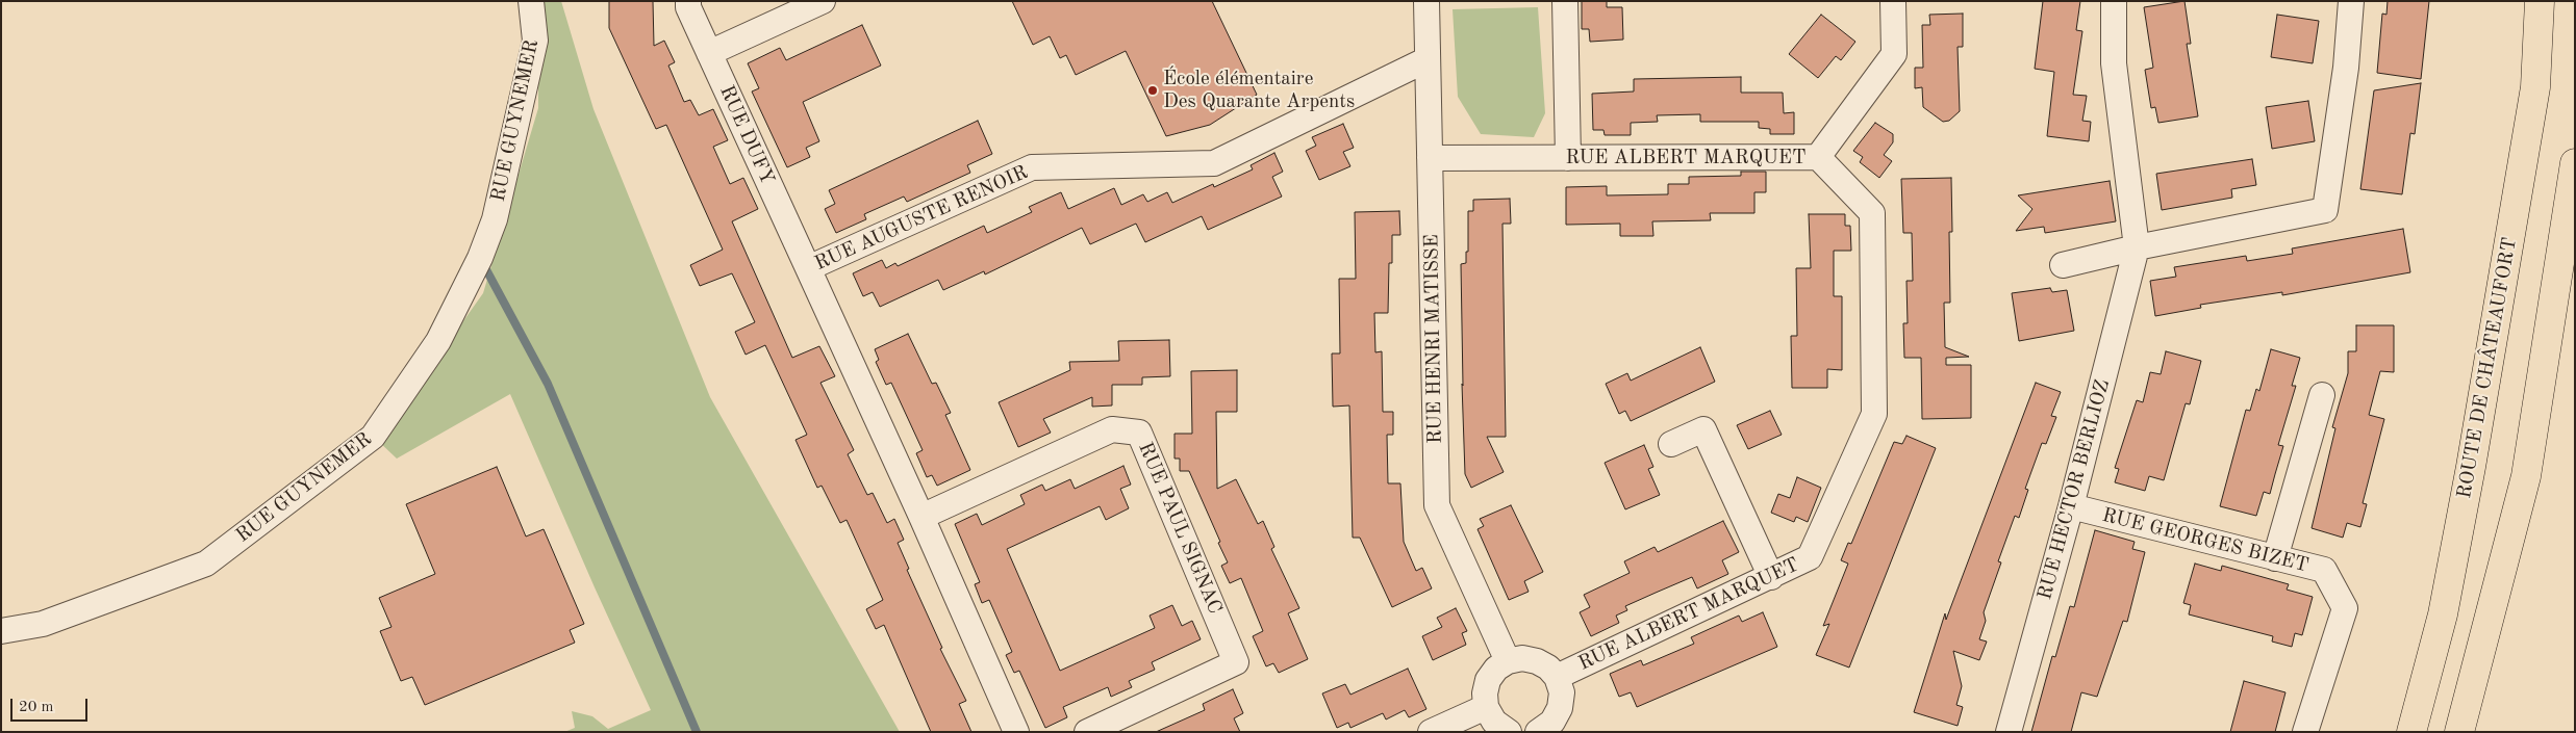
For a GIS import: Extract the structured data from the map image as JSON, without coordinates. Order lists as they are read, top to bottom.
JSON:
{
  "streets": {
    "main road": ["ROUTE DE CHÂTEAUFORT"],
    "street": [
      "RUE GUYNEMER",
      "RUE DUFY",
      "RUE ALBERT MARQUET",
      "RUE AUGUSTE RENOIR",
      "RUE HENRI MATISSE",
      "RUE HECTOR BERLIOZ",
      "RUE PAUL SIGNAC",
      "RUE GEORGES BIZET"
    ]
  },
  "crossings": [
    ["RUE DUFY", "RUE AUGUSTE RENOIR"],
    ["RUE ALBERT MARQUET", "RUE HENRI MATISSE"],
    ["RUE AUGUSTE RENOIR", "RUE HENRI MATISSE"],
    ["RUE AUGUSTE RENOIR", "RUE PAUL SIGNAC"],
    ["RUE HECTOR BERLIOZ", "RUE GEORGES BIZET"]
  ],
  "places": ["École élémentaire Des Quarante Arpents"],
  "scale_bar": "20 m"
}
